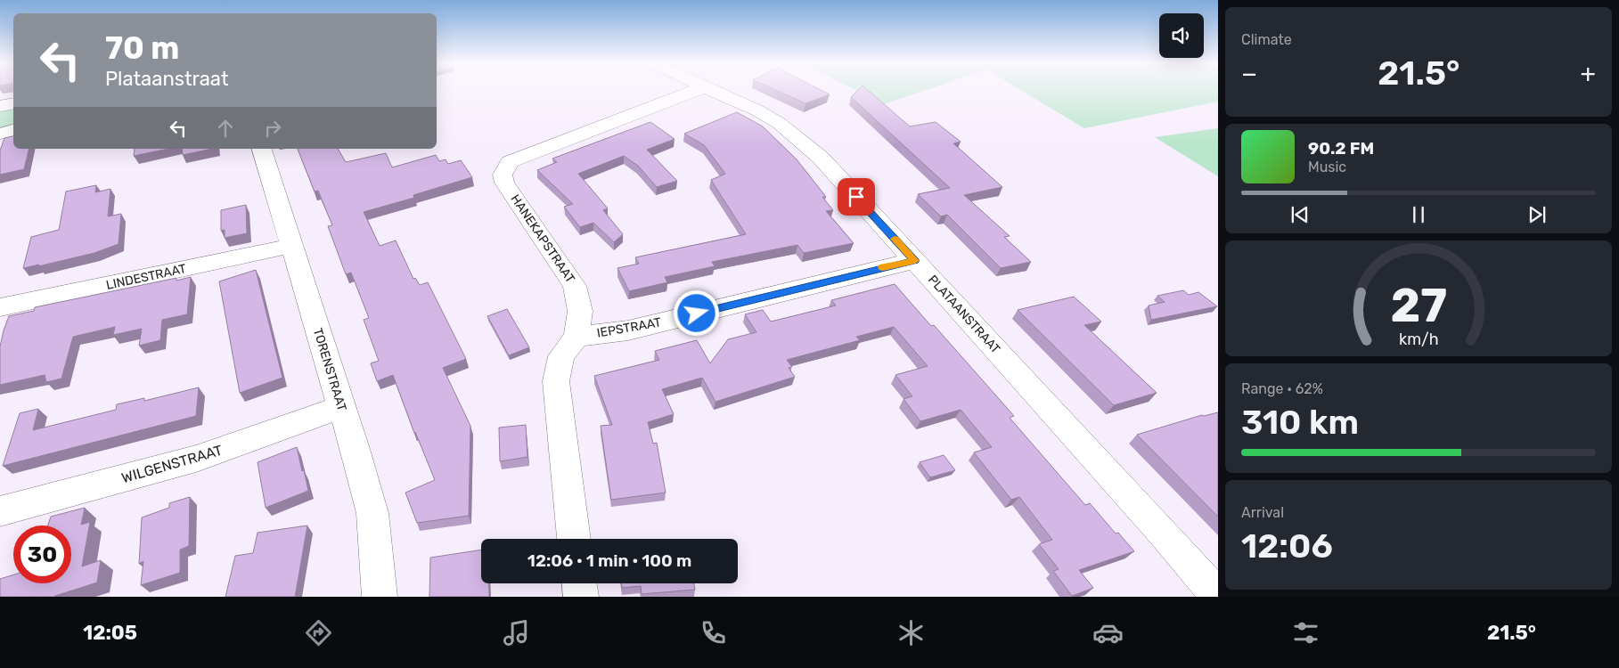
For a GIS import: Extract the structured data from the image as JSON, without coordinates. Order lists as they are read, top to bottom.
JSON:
{
  "streets": {
    "street": [
      "HANEKAPSTRAAT",
      "LINDESTRAAT",
      "PLATAANSTRAAT",
      "IEPSTRAAT",
      "TORENSTRAAT",
      "WILGENSTRAAT"
    ]
  },
  "crossings": [
    ["HANEKAPSTRAAT", "IEPSTRAAT"],
    ["LINDESTRAAT", "TORENSTRAAT"],
    ["PLATAANSTRAAT", "IEPSTRAAT"],
    ["TORENSTRAAT", "WILGENSTRAAT"]
  ],
  "page": {
    "tile": [
      "Climate",
      ["Range · 62%", "310 km"],
      ["Arrival", "12:06"]
    ],
    "turn": ["70 m", "Plataanstraat"],
    "heat": ["−", "21.5°", "+"],
    "song": ["90.2 FM", "Music"],
    "limit": "30",
    "trip": "12:06 · 1 min · 100 m",
    "tabs": ["12:05", "21.5°"],
    "gauge": ["27", "km/h"]
  }
}
